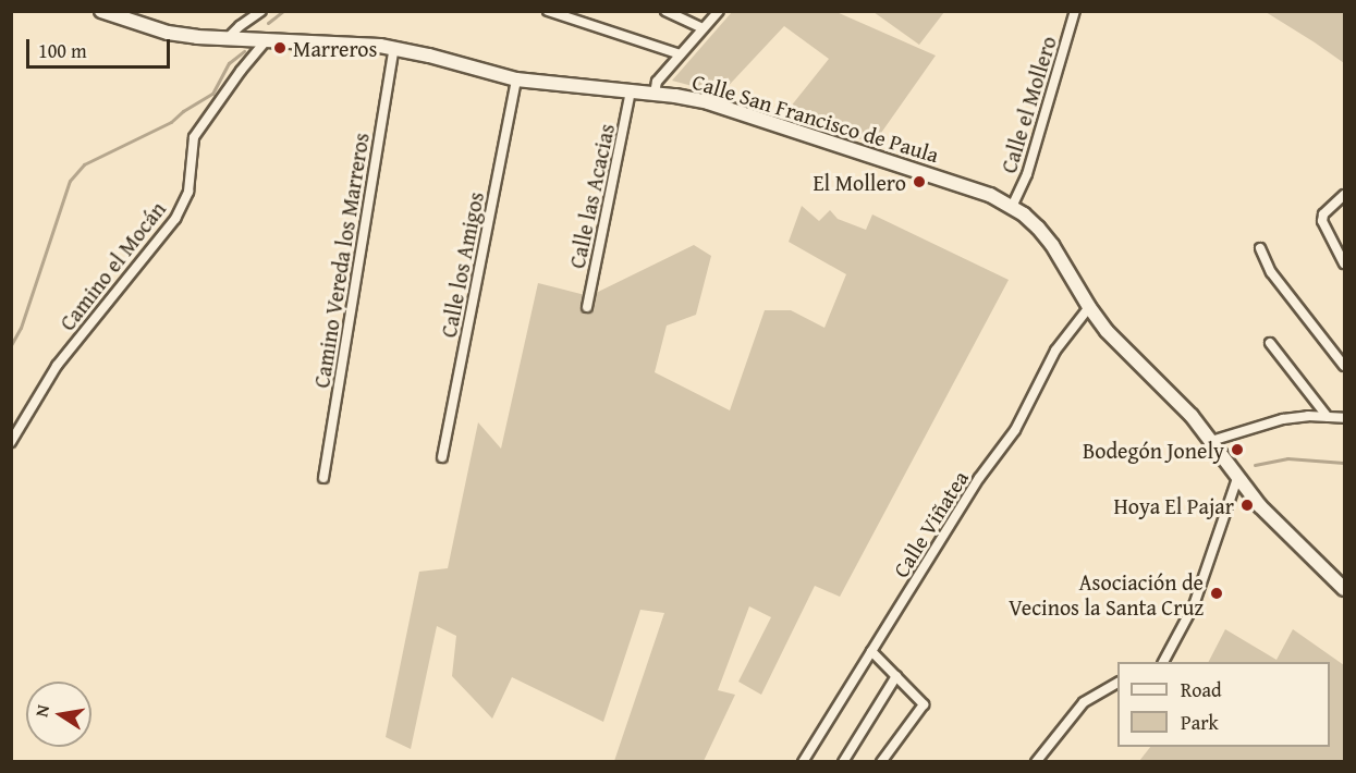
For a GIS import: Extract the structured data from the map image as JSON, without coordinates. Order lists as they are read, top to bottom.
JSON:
{
  "streets": {
    "main road": ["Calle San Francisco de Paula"],
    "street": [
      "Calle el Mollero",
      "Calle las Acacias",
      "Camino Vereda los Marreros",
      "Calle los Amigos",
      "Camino el Mocán",
      "Calle Viñatea"
    ]
  },
  "crossings": [
    ["Calle el Mollero", "Calle San Francisco de Paula"],
    ["Calle San Francisco de Paula", "Calle las Acacias"],
    ["Calle San Francisco de Paula", "Camino Vereda los Marreros"],
    ["Calle San Francisco de Paula", "Calle los Amigos"],
    ["Calle San Francisco de Paula", "Camino el Mocán"],
    ["Calle San Francisco de Paula", "Calle Viñatea"]
  ],
  "places": [
    "Marreros",
    "El Mollero",
    "Bodegón Jonely",
    "Hoya El Pajar",
    "Asociación de Vecinos la Santa Cruz"
  ],
  "legend": ["Road", "Park"],
  "scale_bar": "100 m",
  "north": "left"
}
